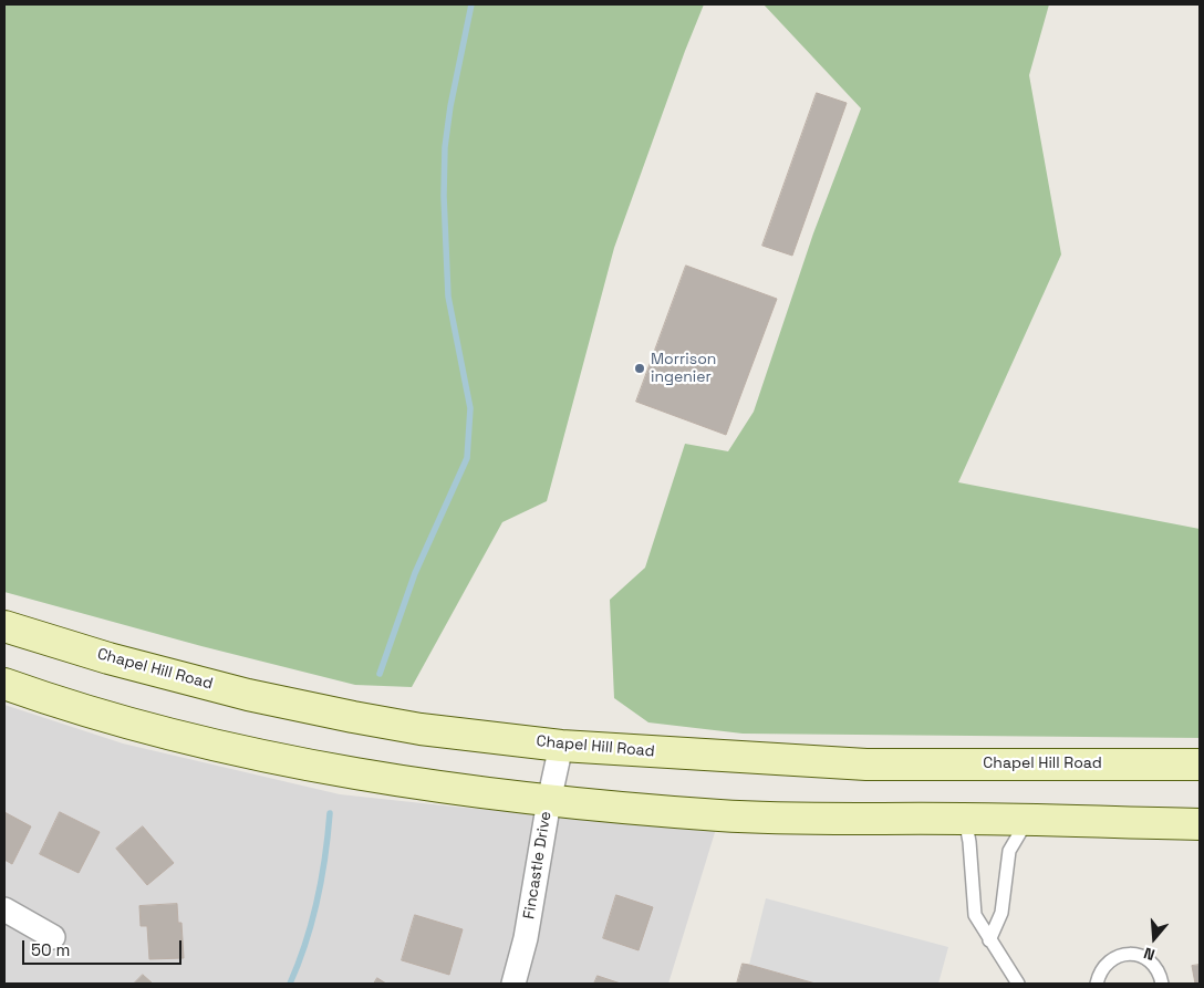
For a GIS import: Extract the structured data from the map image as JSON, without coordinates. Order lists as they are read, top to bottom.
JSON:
{
  "streets": {
    "main road": ["Chapel Hill Road"],
    "street": ["Fincastle Drive"]
  },
  "crossings": [
    ["Chapel Hill Road", "Fincastle Drive"]
  ],
  "places": ["Morrison ingenier"],
  "scale_bar": "50 m",
  "north": "bottom"
}
